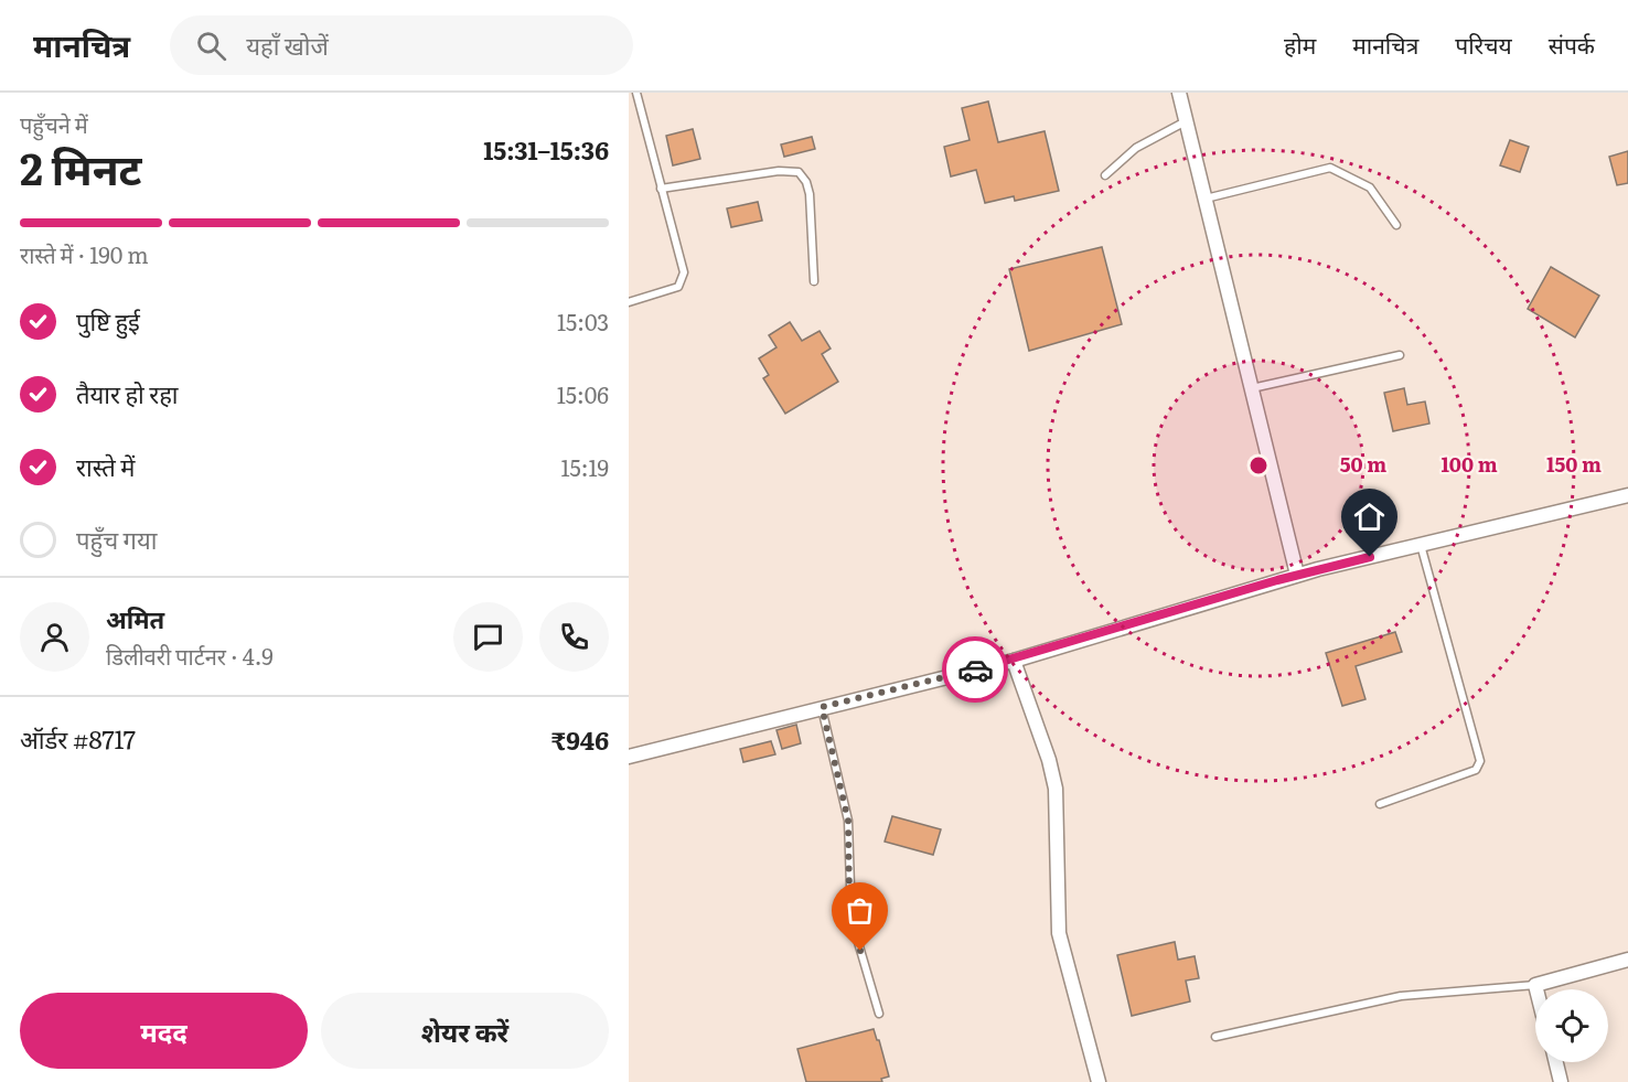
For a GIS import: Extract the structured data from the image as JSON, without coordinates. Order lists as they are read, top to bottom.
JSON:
{
  "page": {
    "header": "मानचित्र",
    "search": "यहाँ खोजें",
    "nav": [
      "होम",
      "मानचित्र",
      "परिचय",
      "संपर्क"
    ],
    "heading": ["2 मिनट", "पहुँचने में", "15:31–15:36"],
    "panel": [
      "अमित",
      "डिलीवरी पार्टनर · 4.9",
      "ऑर्डर #8717",
      "₹946"
    ],
    "bar": "रास्ते में · 190 m",
    "list": [
      ["पुष्टि हुई", "15:03"],
      ["तैयार हो रहा", "15:06"],
      ["रास्ते में", "15:19"],
      "पहुँच गया"
    ],
    "buttons": ["मदद", "शेयर करें"]
  },
  "rings": ["50 m", "100 m", "150 m"]
}
